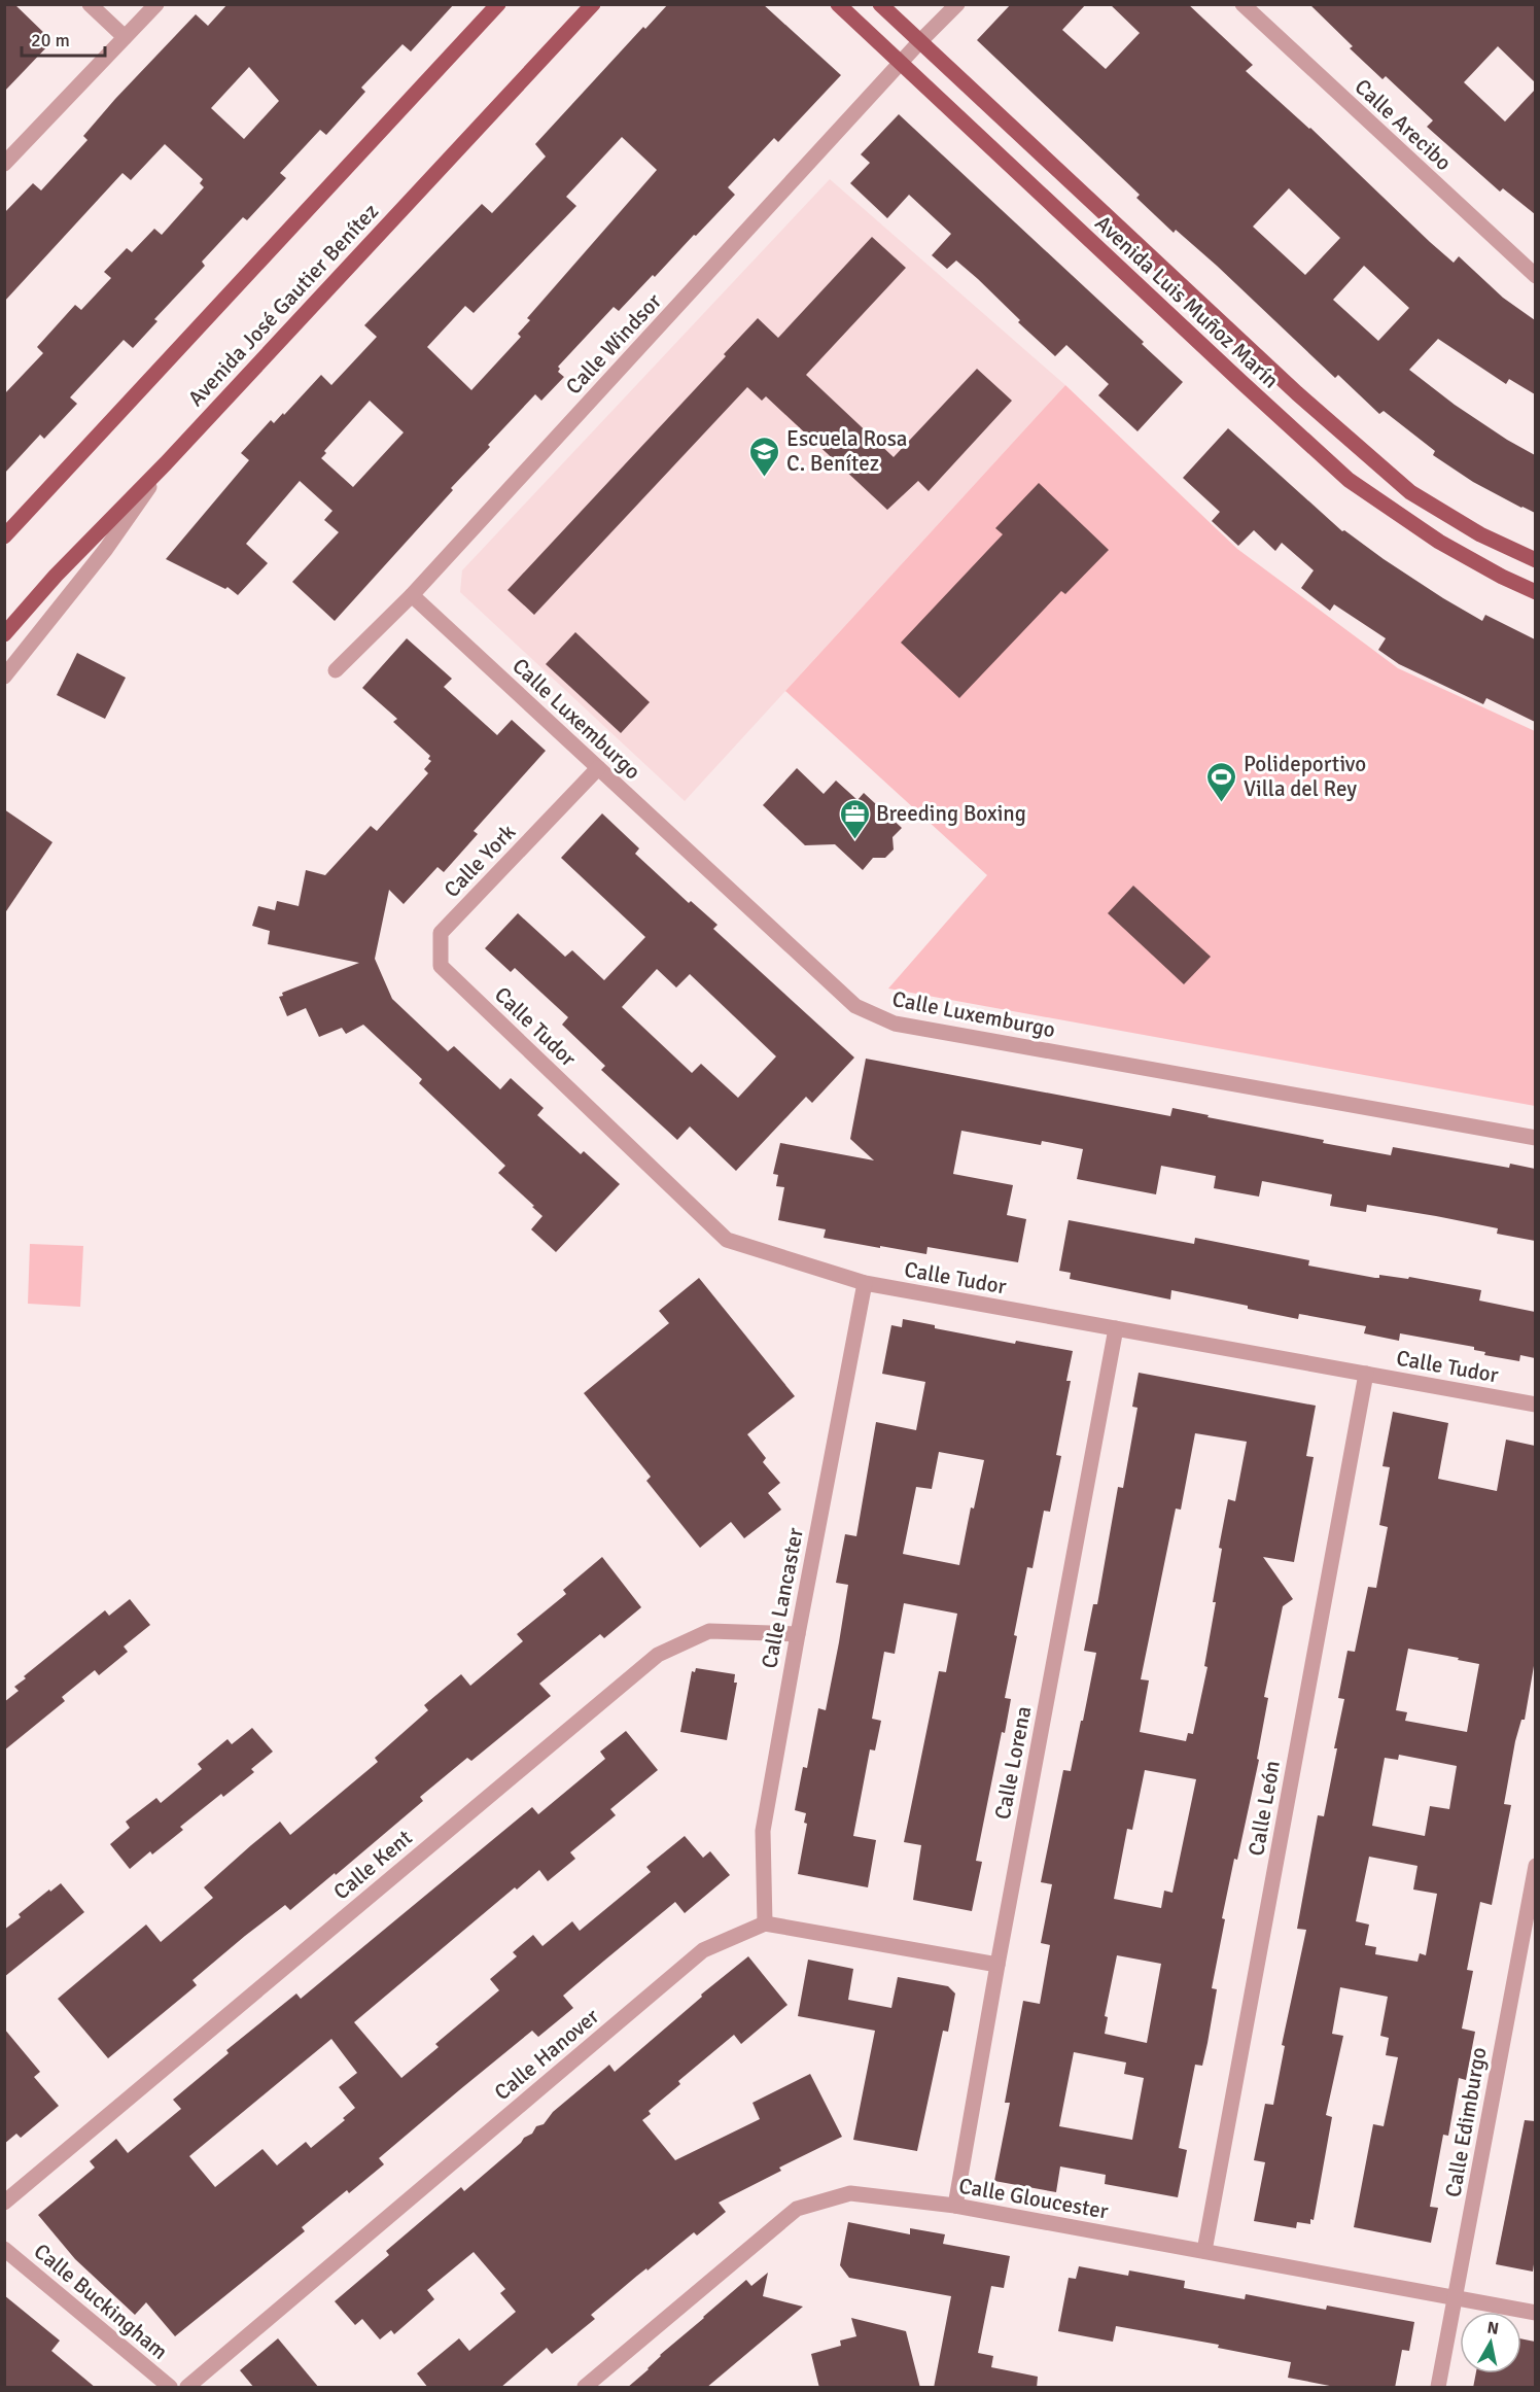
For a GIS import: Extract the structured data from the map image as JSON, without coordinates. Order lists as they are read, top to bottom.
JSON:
{
  "streets": {
    "main road": ["Avenida Luis Muñoz Marín", "Avenida José Gautier Benítez"],
    "street": [
      "Calle Arecibo",
      "Calle Windsor",
      "Calle Luxemburgo",
      "Calle York",
      "Calle Tudor",
      "Calle Lancaster",
      "Calle Lorena",
      "Calle León",
      "Calle Kent",
      "Calle Hanover",
      "Calle Edimburgo",
      "Calle Gloucester",
      "Calle Buckingham"
    ]
  },
  "crossings": [
    ["Avenida Luis Muñoz Marín", "Calle Windsor"],
    ["Calle Windsor", "Calle Luxemburgo"],
    ["Calle Luxemburgo", "Calle York"],
    ["Calle York", "Calle Tudor"],
    ["Calle Tudor", "Calle Lancaster"],
    ["Calle Tudor", "Calle Lorena"],
    ["Calle Tudor", "Calle León"],
    ["Calle Lancaster", "Calle Kent"],
    ["Calle Lancaster", "Calle Hanover"],
    ["Calle Lorena", "Calle Gloucester"],
    ["Calle León", "Calle Gloucester"],
    ["Calle Edimburgo", "Calle Gloucester"]
  ],
  "places": {
    "school or university": ["Escuela Rosa C. Benítez"],
    "sports": ["Polideportivo Villa del Rey"],
    "office": ["Breeding Boxing"]
  },
  "scale_bar": "20 m",
  "north": "top"
}
